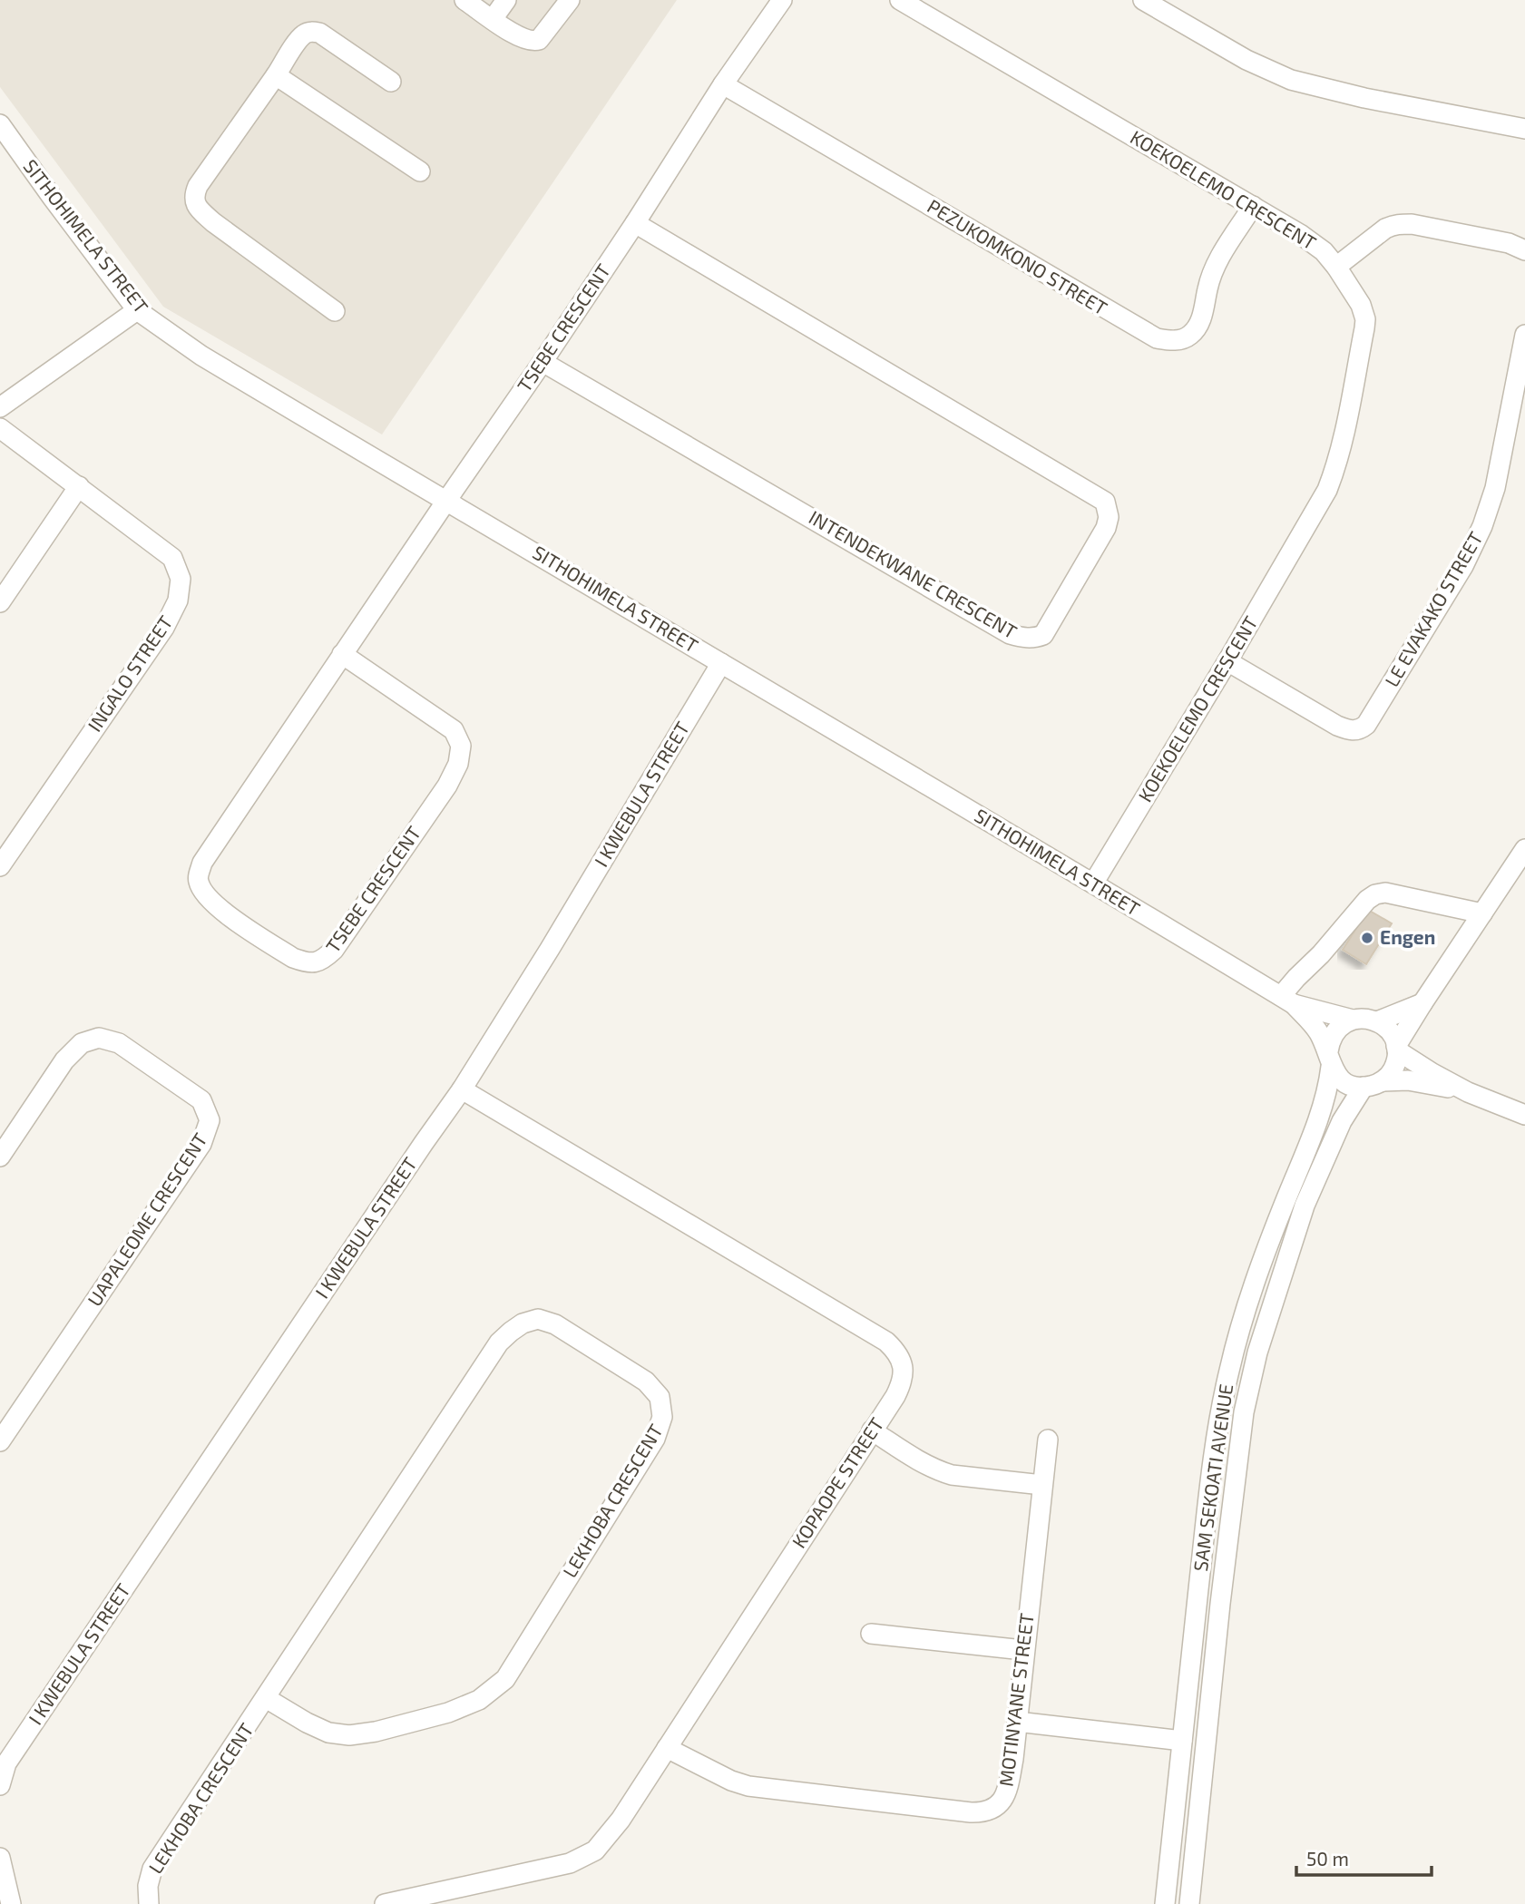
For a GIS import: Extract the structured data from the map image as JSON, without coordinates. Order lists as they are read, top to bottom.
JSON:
{
  "streets": {
    "street": [
      "KOEKOELEMO CRESCENT",
      "SITHOHIMELA STREET",
      "PEZUKOMKONO STREET",
      "TSEBE CRESCENT",
      "INTENDEKWANE CRESCENT",
      "LE EVAKAKO STREET",
      "INGALO STREET",
      "I KWEBULA STREET",
      "UAPALEOME CRESCENT",
      "SAM SEKOATI AVENUE",
      "KOPAOPE STREET",
      "LEKHOBA CRESCENT",
      "MOTINYANE STREET"
    ]
  },
  "crossings": [
    ["KOEKOELEMO CRESCENT", "SITHOHIMELA STREET"],
    ["KOEKOELEMO CRESCENT", "PEZUKOMKONO STREET"],
    ["KOEKOELEMO CRESCENT", "LE EVAKAKO STREET"],
    ["SITHOHIMELA STREET", "TSEBE CRESCENT"],
    ["SITHOHIMELA STREET", "I KWEBULA STREET"],
    ["SITHOHIMELA STREET", "SAM SEKOATI AVENUE"],
    ["PEZUKOMKONO STREET", "TSEBE CRESCENT"],
    ["TSEBE CRESCENT", "INTENDEKWANE CRESCENT"],
    ["I KWEBULA STREET", "KOPAOPE STREET"],
    ["KOPAOPE STREET", "MOTINYANE STREET"]
  ],
  "places": ["Engen"],
  "scale_bar": "50 m"
}
